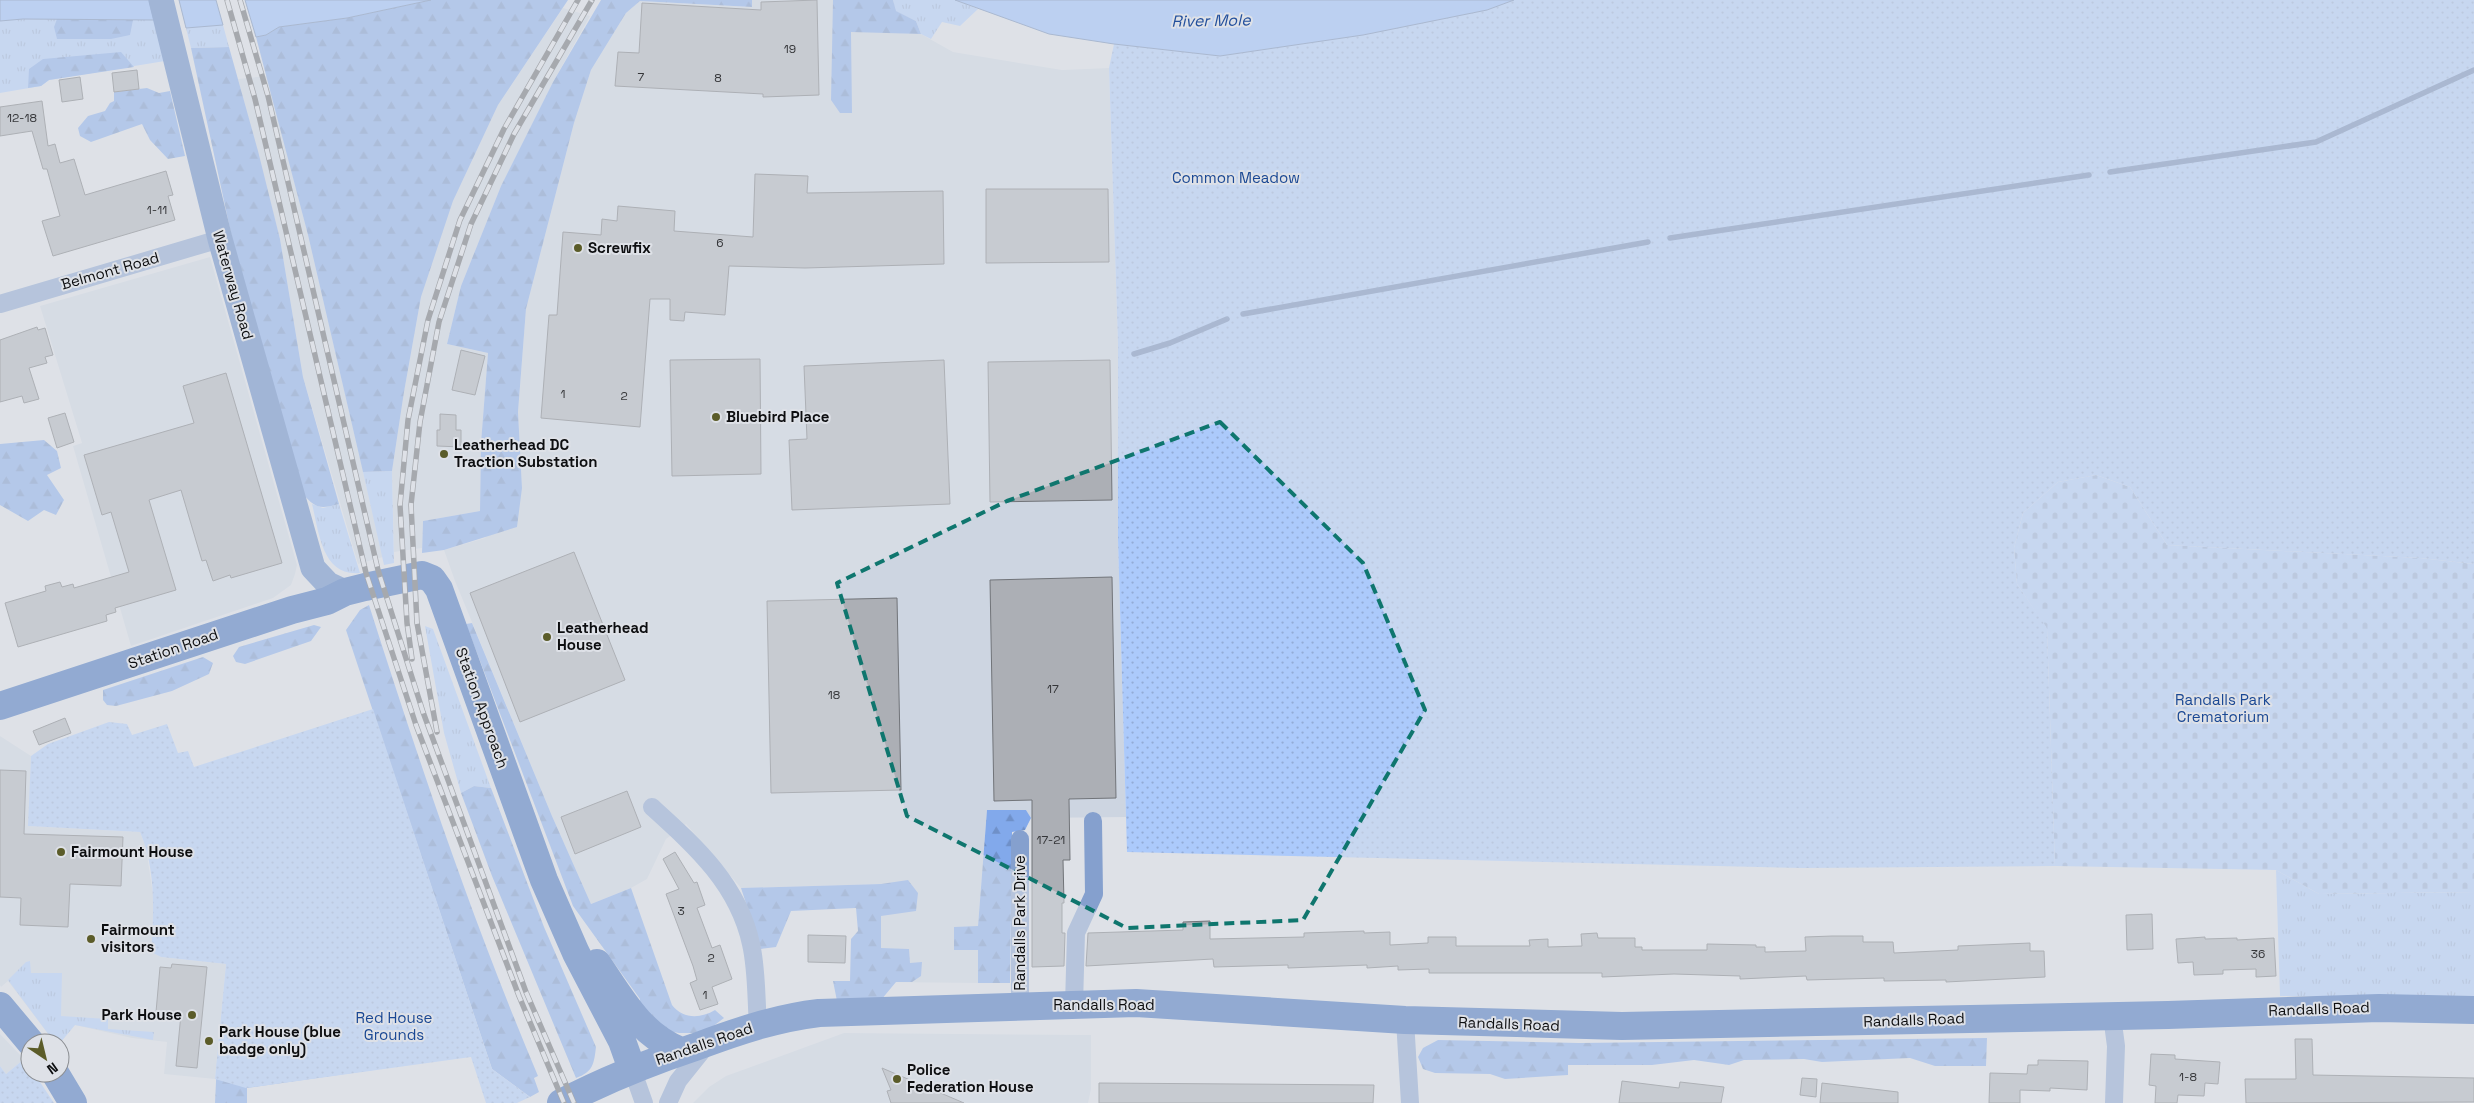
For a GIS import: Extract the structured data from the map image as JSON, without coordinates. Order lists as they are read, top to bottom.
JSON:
{
  "streets": {
    "main road": [
      "Waterway Road",
      "Station Road",
      "Station Approach",
      "Randalls Road"
    ],
    "street": ["Belmont Road", "Randalls Park Drive"]
  },
  "crossings": [
    ["Belmont Road", "Waterway Road"],
    ["Waterway Road", "Station Road"],
    ["Waterway Road", "Station Approach"],
    ["Station Road", "Station Approach"],
    ["Station Approach", "Randalls Road"],
    ["Randalls Park Drive", "Randalls Road"]
  ],
  "water": ["River Mole"],
  "parks": ["Common Meadow", "Randalls Park Crematorium", "Red House Grounds"],
  "places": [
    "Screwfix",
    "Bluebird Place",
    "Leatherhead DC Traction Substation",
    "Leatherhead House",
    "Fairmount House",
    "Fairmount visitors",
    "Park House",
    "Park House (blue badge only)",
    "Police Federation House"
  ],
  "house_numbers": [
    "19",
    "7",
    "8",
    "12-18",
    "1-11",
    "6",
    "1",
    "2",
    "17",
    "18",
    "17-21",
    "3",
    "36",
    "2",
    "1",
    "1-8"
  ],
  "north": "bottom right"
}
